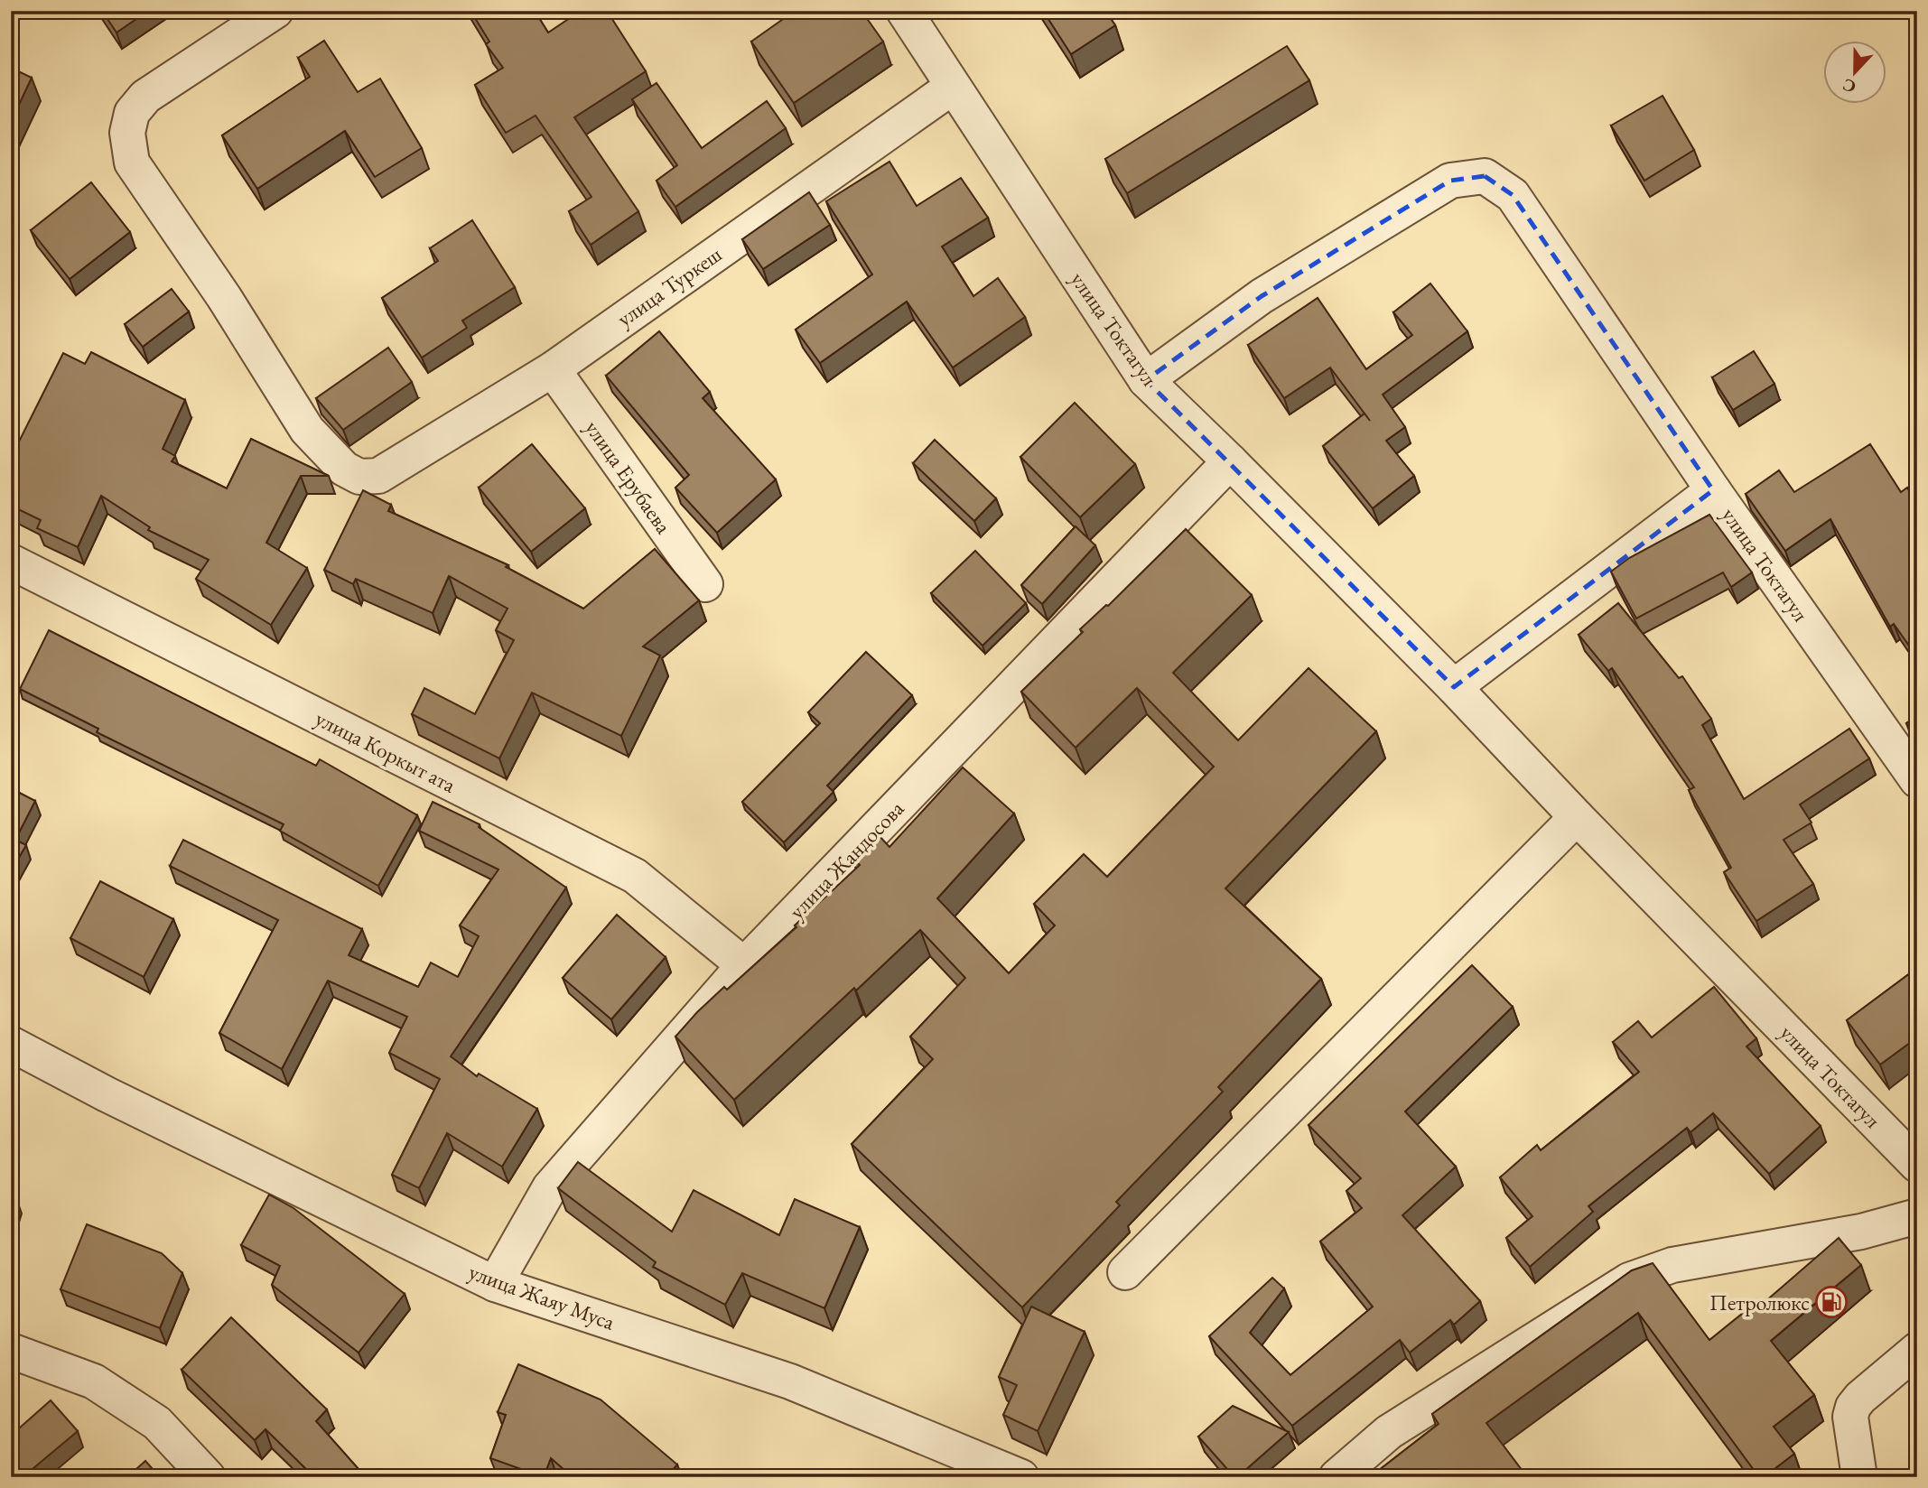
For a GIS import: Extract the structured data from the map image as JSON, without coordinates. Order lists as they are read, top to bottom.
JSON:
{
  "streets": {
    "street": [
      "улица Туркеш",
      "улица Токтагул",
      "улица Ерубаева",
      "улица Коркыт ата",
      "улица Жандосова",
      "улица Жаяу Муса"
    ]
  },
  "crossings": [
    ["улица Туркеш", "улица Токтагул"],
    ["улица Туркеш", "улица Ерубаева"],
    ["улица Токтагул", "улица Жандосова"],
    ["улица Коркыт ата", "улица Жандосова"],
    ["улица Жандосова", "улица Жаяу Муса"]
  ],
  "places": {
    "fuel station": ["Петролюкс"]
  },
  "north": "bottom"
}
